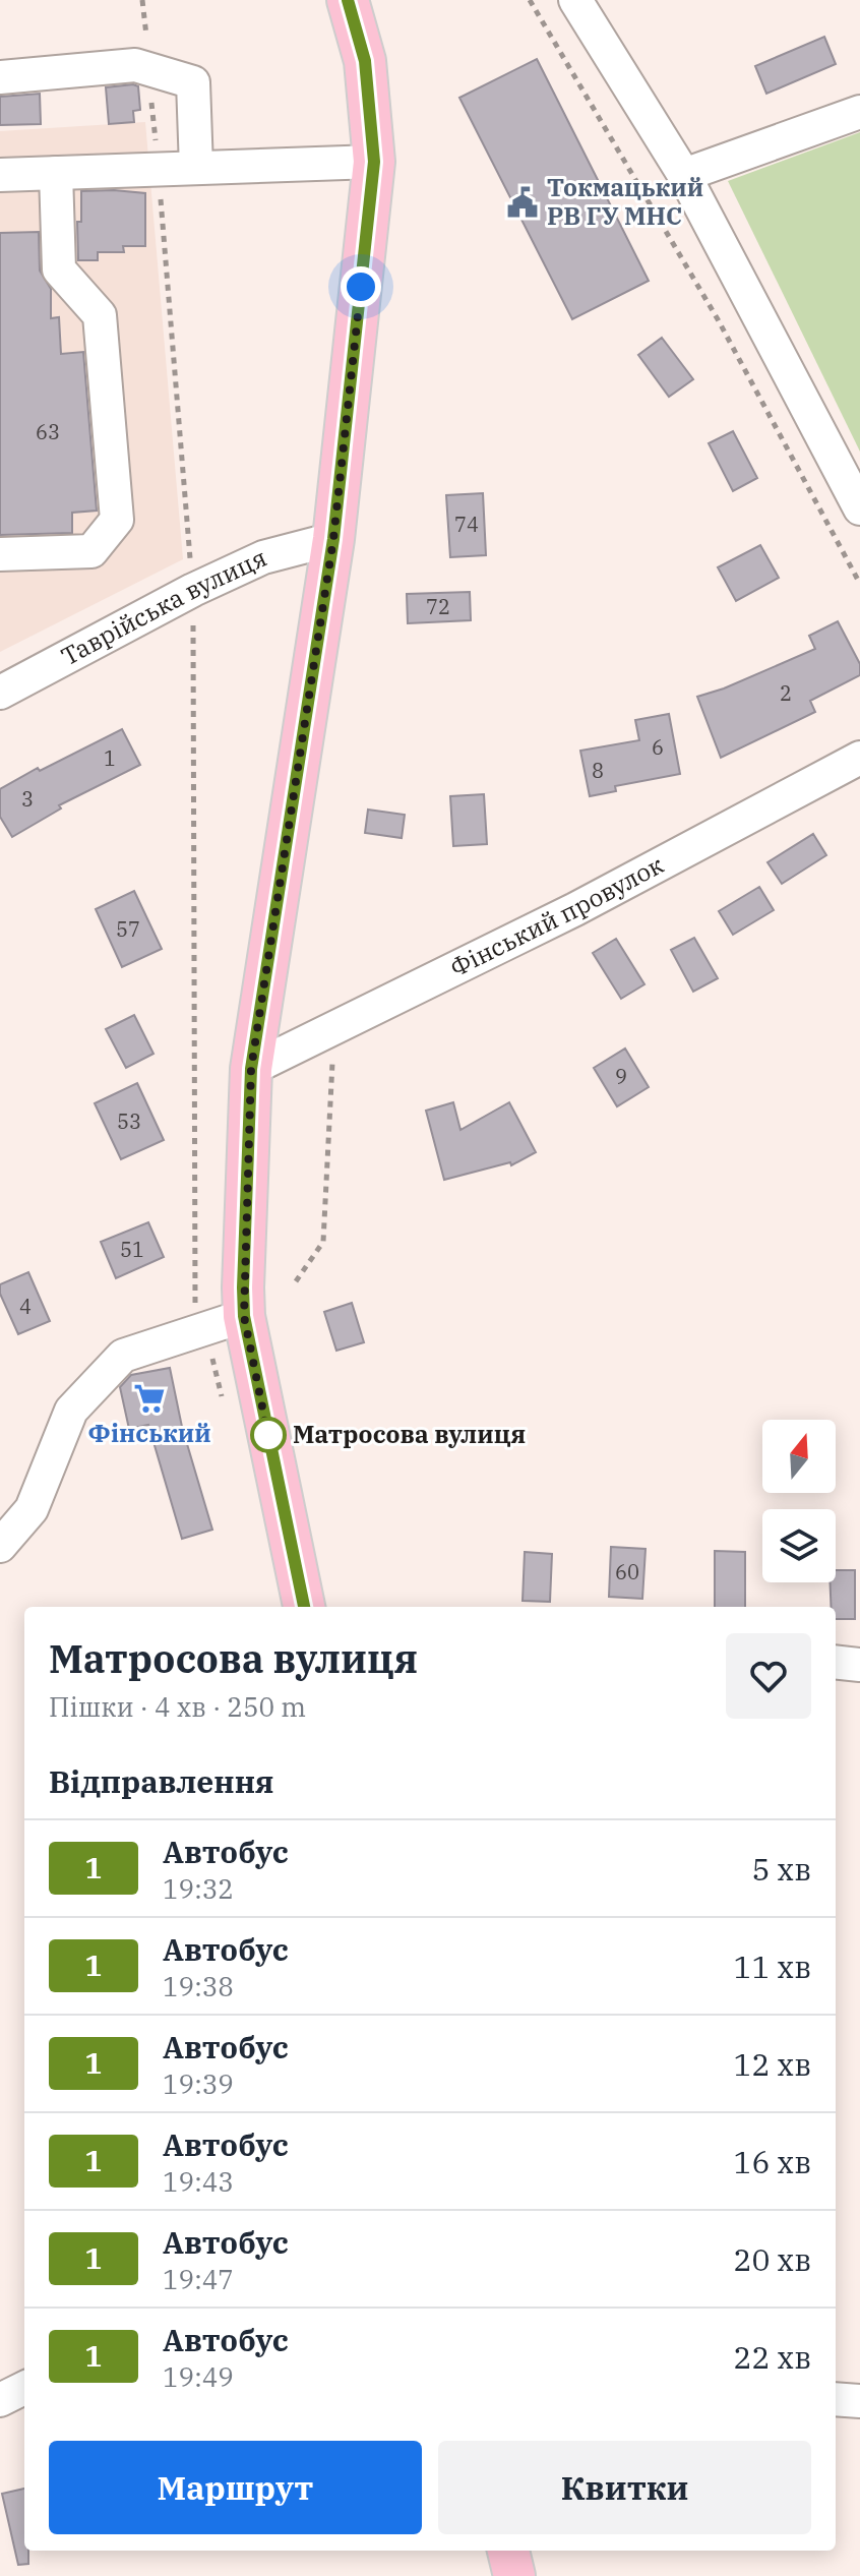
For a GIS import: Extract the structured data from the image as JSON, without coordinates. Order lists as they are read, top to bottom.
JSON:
{
  "streets": {
    "street": ["Таврійська вулиця", "Фінський провулок"]
  },
  "places": {
    "public building": ["Токмацький РВ ГУ МНС"],
    "supermarket": ["Фінський"],
    "other": ["Матросова вулиця"]
  },
  "lines": ["bus line 1"],
  "house_numbers": [
    "63",
    "74",
    "72",
    "2",
    "6",
    "1",
    "8",
    "3",
    "57",
    "9",
    "53",
    "51",
    "4",
    "60"
  ],
  "north": "top",
  "page": {
    "heading": [
      ["Матросова вулиця", "Пішки · 4 хв · 250 m"],
      "Відправлення"
    ],
    "list": [
      {
        "mark": "1",
        "name": "Автобус",
        "note": "19:32",
        "value": "5 хв"
      },
      {
        "mark": "1",
        "name": "Автобус",
        "note": "19:38",
        "value": "11 хв"
      },
      {
        "mark": "1",
        "name": "Автобус",
        "note": "19:39",
        "value": "12 хв"
      },
      {
        "mark": "1",
        "name": "Автобус",
        "note": "19:43",
        "value": "16 хв"
      },
      {
        "mark": "1",
        "name": "Автобус",
        "note": "19:47",
        "value": "20 хв"
      },
      {
        "mark": "1",
        "name": "Автобус",
        "note": "19:49",
        "value": "22 хв"
      }
    ],
    "buttons": ["Маршрут", "Квитки"]
  }
}
